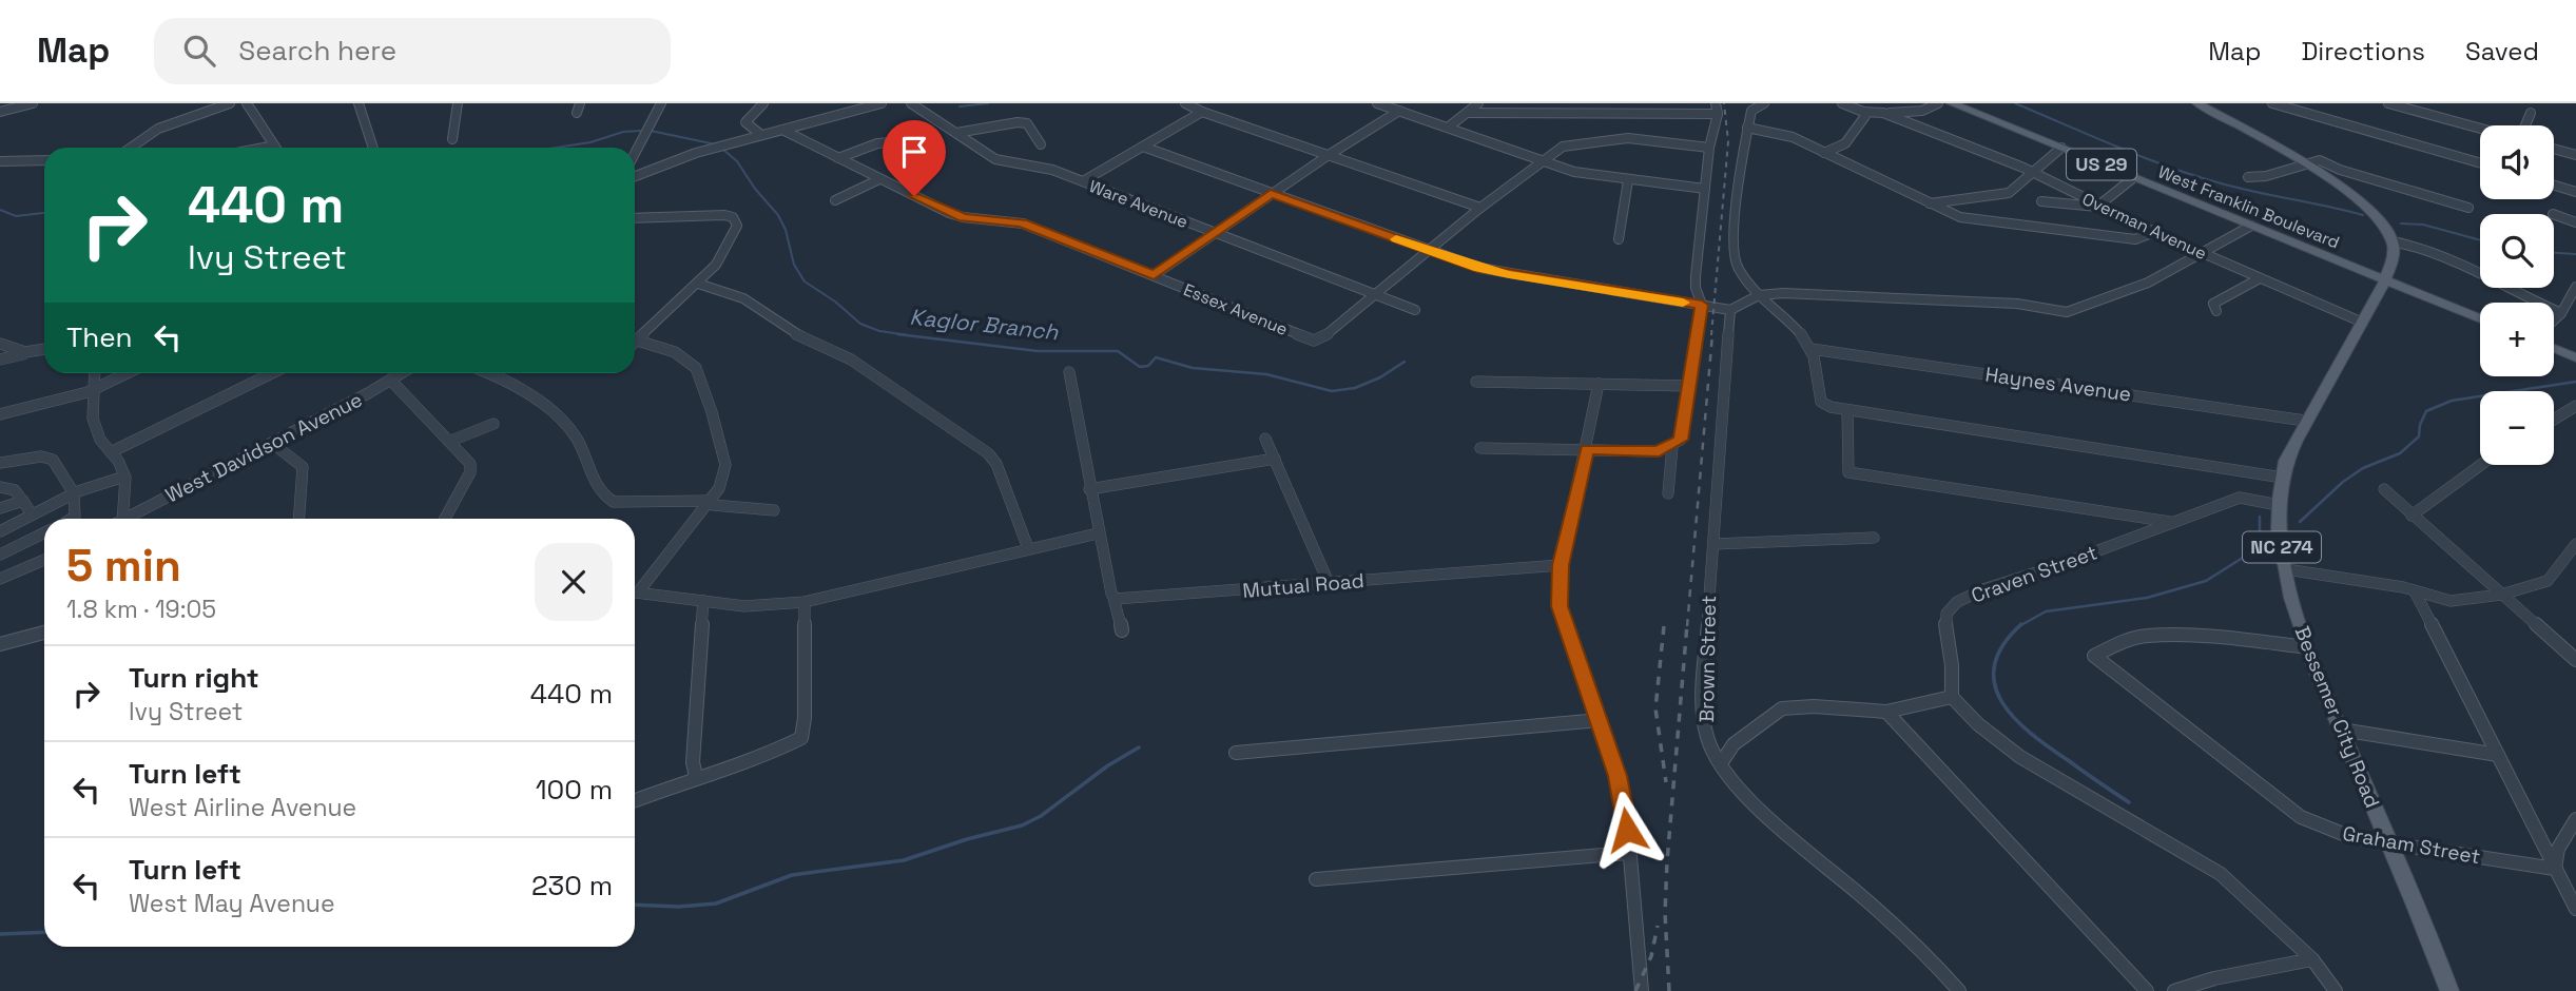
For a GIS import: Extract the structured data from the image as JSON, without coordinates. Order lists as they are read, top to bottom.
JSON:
{
  "streets": {
    "main road": [
      "US 29",
      "West Franklin Boulevard",
      "NC 274",
      "Bessemer City Road"
    ],
    "street": [
      "Ware Avenue",
      "Overman Avenue",
      "Essex Avenue",
      "Haynes Avenue",
      "West Davidson Avenue",
      "Craven Street",
      "Mutual Road",
      "Brown Street",
      "Graham Street"
    ]
  },
  "crossings": [
    ["Ware Avenue", "Essex Avenue"],
    ["West Franklin Boulevard", "Bessemer City Road"],
    ["Overman Avenue", "Bessemer City Road"],
    ["Haynes Avenue", "Bessemer City Road"],
    ["Craven Street", "Bessemer City Road"],
    ["Bessemer City Road", "Graham Street"]
  ],
  "water": ["Kaglor Branch"],
  "page": {
    "header": "Map",
    "search": "Search here",
    "nav": ["Map", "Directions", "Saved"],
    "map_buttons": ["+", "−"],
    "turn": ["440 m", "Ivy Street"],
    "then": "Then",
    "heading": ["5 min", "1.8 km · 19:05"],
    "list": [
      {
        "name": "Turn right",
        "note": "Ivy Street",
        "value": "440 m"
      },
      {
        "name": "Turn left",
        "note": "West Airline Avenue",
        "value": "100 m"
      },
      {
        "name": "Turn left",
        "note": "West May Avenue",
        "value": "230 m"
      }
    ]
  }
}
